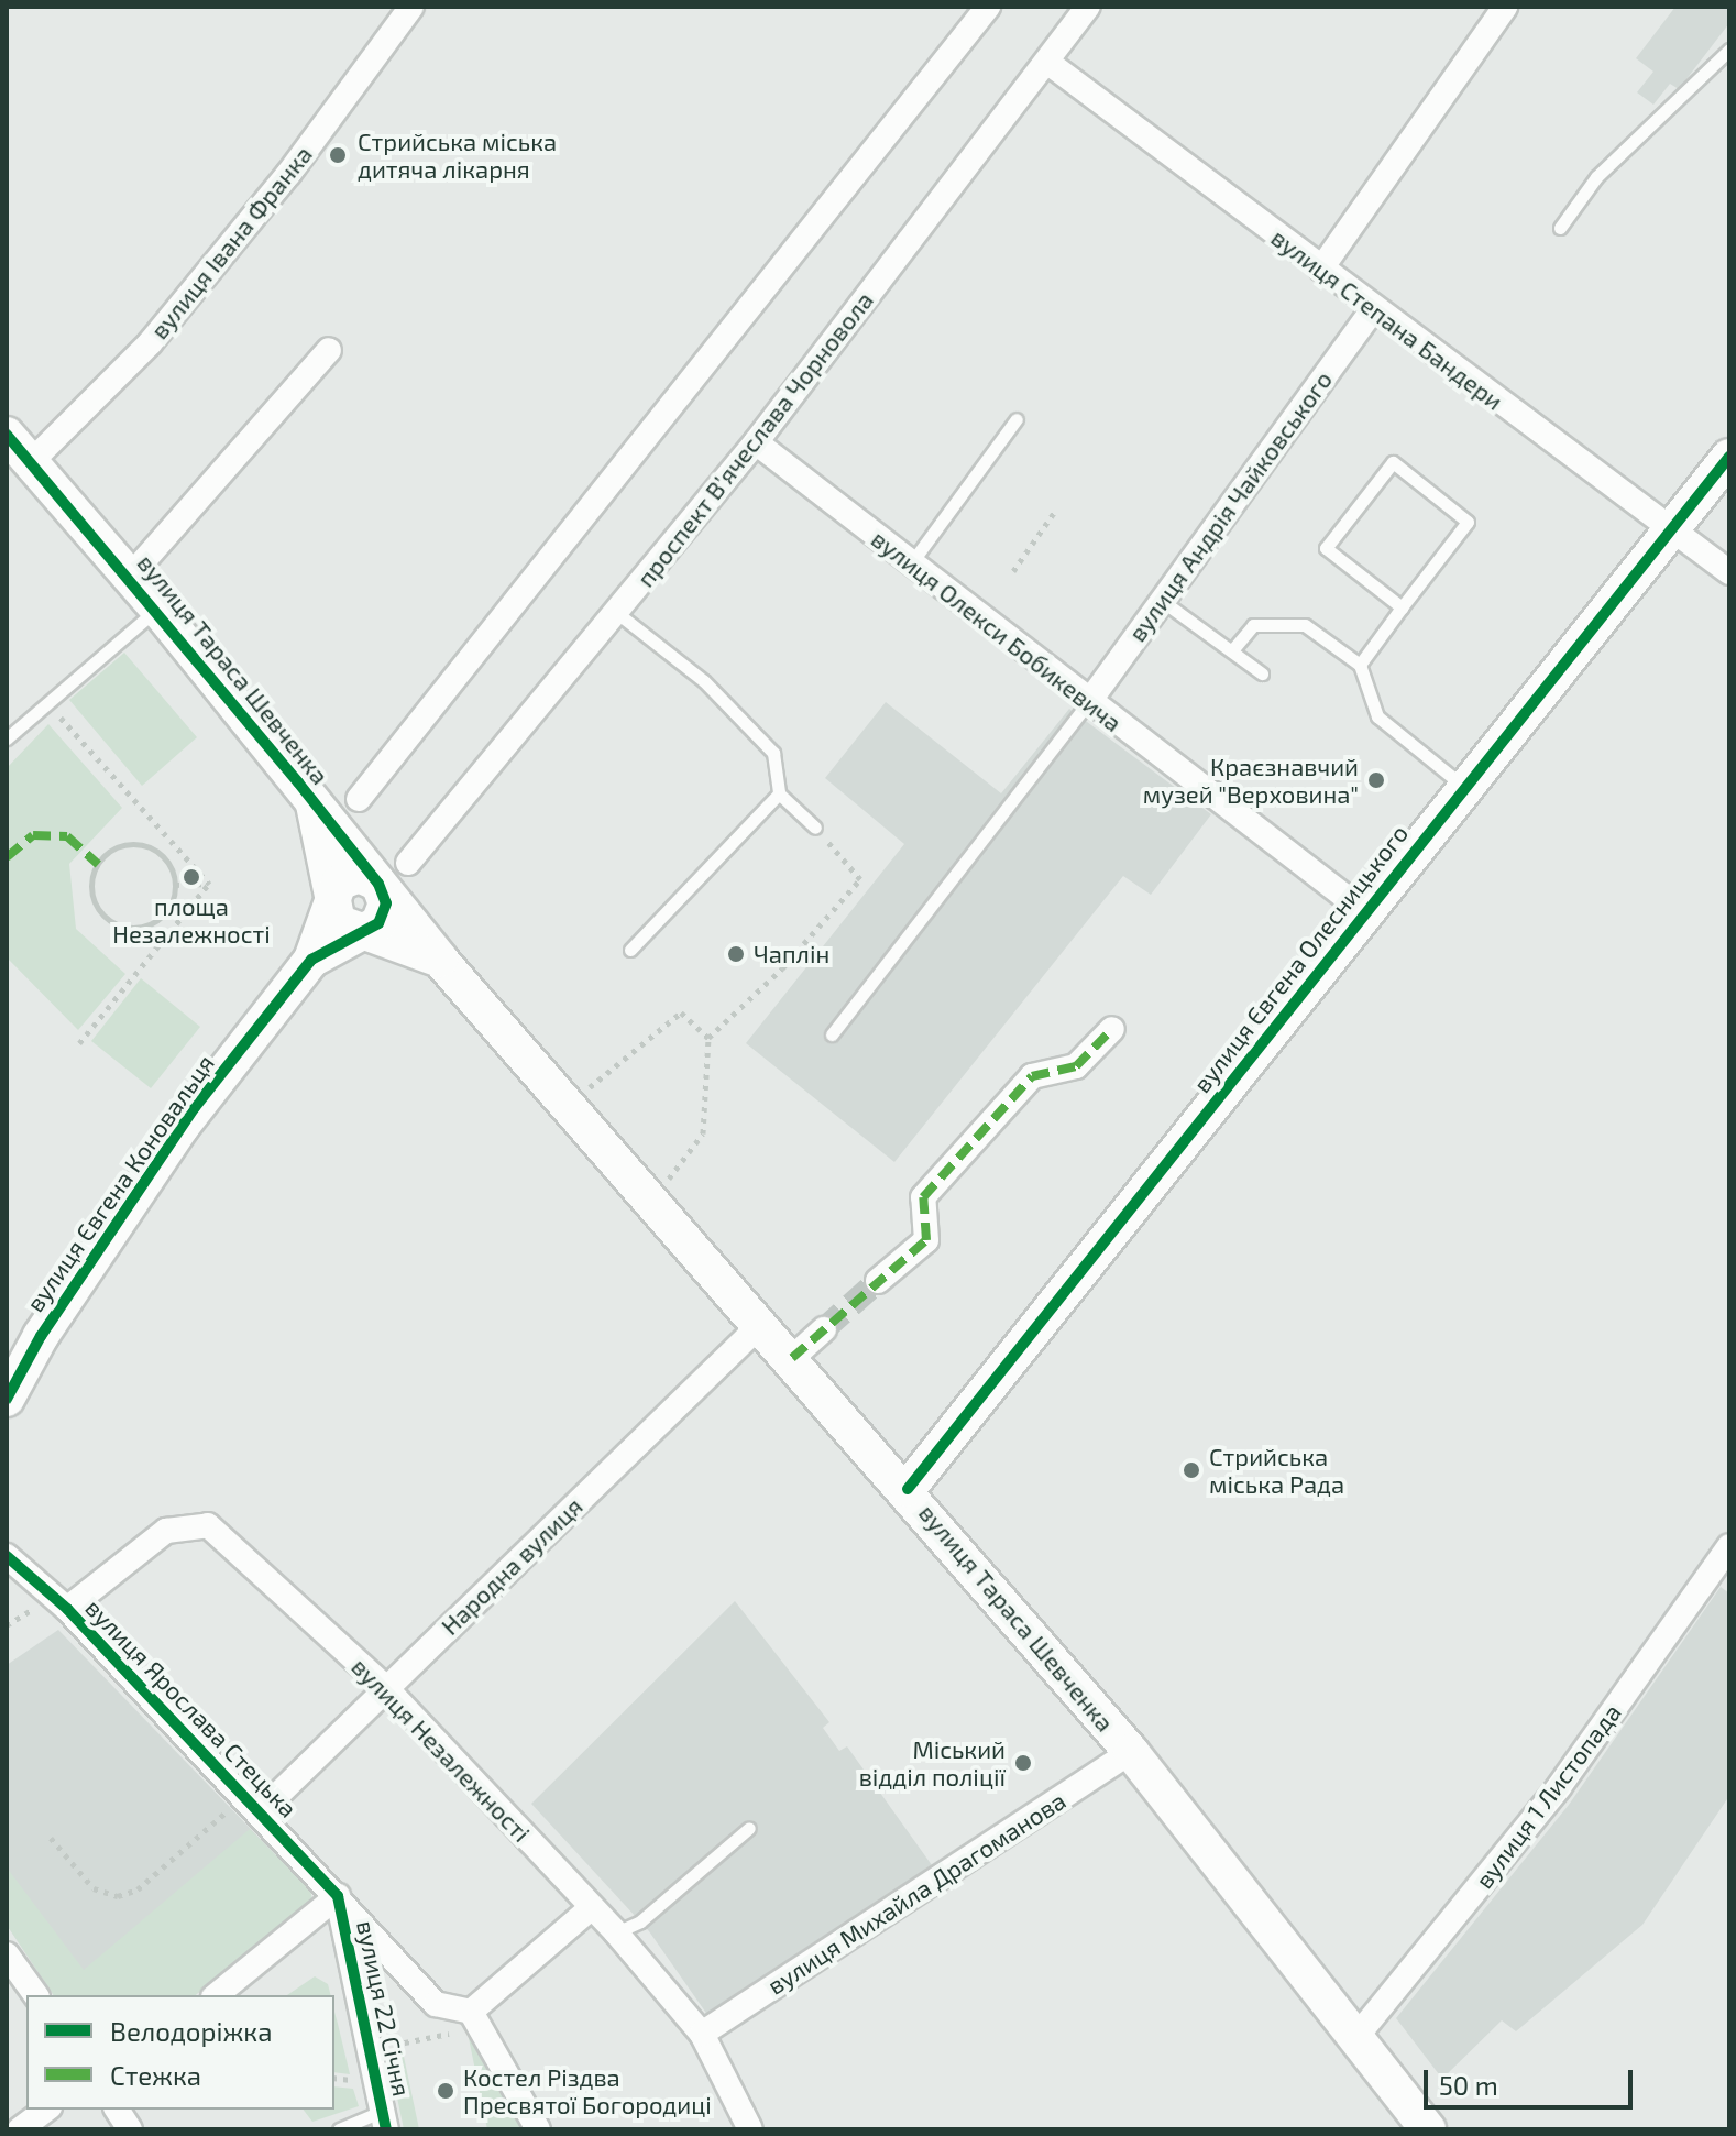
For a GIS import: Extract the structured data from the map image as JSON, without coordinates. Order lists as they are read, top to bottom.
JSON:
{
  "streets": {
    "main road": ["вулиця Тараса Шевченка", "вулиця Євгена Олесницького", "вулиця Євгена Коновальця"],
    "street": [
      "вулиця Івана Франка",
      "вулиця Степана Бандери",
      "проспект Вʼячеслава Чорновола",
      "вулиця Андрія Чайковського",
      "вулиця Олекси Бобикевича",
      "Народна вулиця",
      "вулиця Ярослава Стецька",
      "вулиця Незалежності",
      "вулиця 1 Листопада",
      "вулиця Михайла Драгоманова",
      "вулиця 22 Січня"
    ]
  },
  "crossings": [
    ["вулиця Івана Франка", "вулиця Тараса Шевченка"],
    ["вулиця Степана Бандери", "проспект Вʼячеслава Чорновола"],
    ["вулиця Степана Бандери", "вулиця Андрія Чайковського"],
    ["вулиця Степана Бандери", "вулиця Євгена Олесницького"],
    ["проспект Вʼячеслава Чорновола", "вулиця Олекси Бобикевича"],
    ["вулиця Андрія Чайковського", "вулиця Олекси Бобикевича"],
    ["вулиця Олекси Бобикевича", "вулиця Євгена Олесницького"],
    ["вулиця Тараса Шевченка", "вулиця Євгена Олесницького"],
    ["вулиця Тараса Шевченка", "вулиця Євгена Коновальця"],
    ["вулиця Тараса Шевченка", "Народна вулиця"],
    ["вулиця Тараса Шевченка", "вулиця 1 Листопада"],
    ["вулиця Тараса Шевченка", "вулиця Михайла Драгоманова"],
    ["Народна вулиця", "вулиця Ярослава Стецька"],
    ["Народна вулиця", "вулиця Незалежності"],
    ["вулиця Ярослава Стецька", "вулиця Незалежності"],
    ["вулиця Ярослава Стецька", "вулиця 22 Січня"],
    ["вулиця Незалежності", "вулиця Михайла Драгоманова"]
  ],
  "places": [
    "Стрийська міська дитяча лікарня",
    "Краєзнавчий музей \"Верховина\"",
    "площа Незалежності",
    "Чаплін",
    "Стрийська міська Рада",
    "Міський відділ поліції",
    "Костел Різдва Пресвятої Богородиці"
  ],
  "legend": ["Велодоріжка", "Стежка"],
  "scale_bar": "50 m"
}
